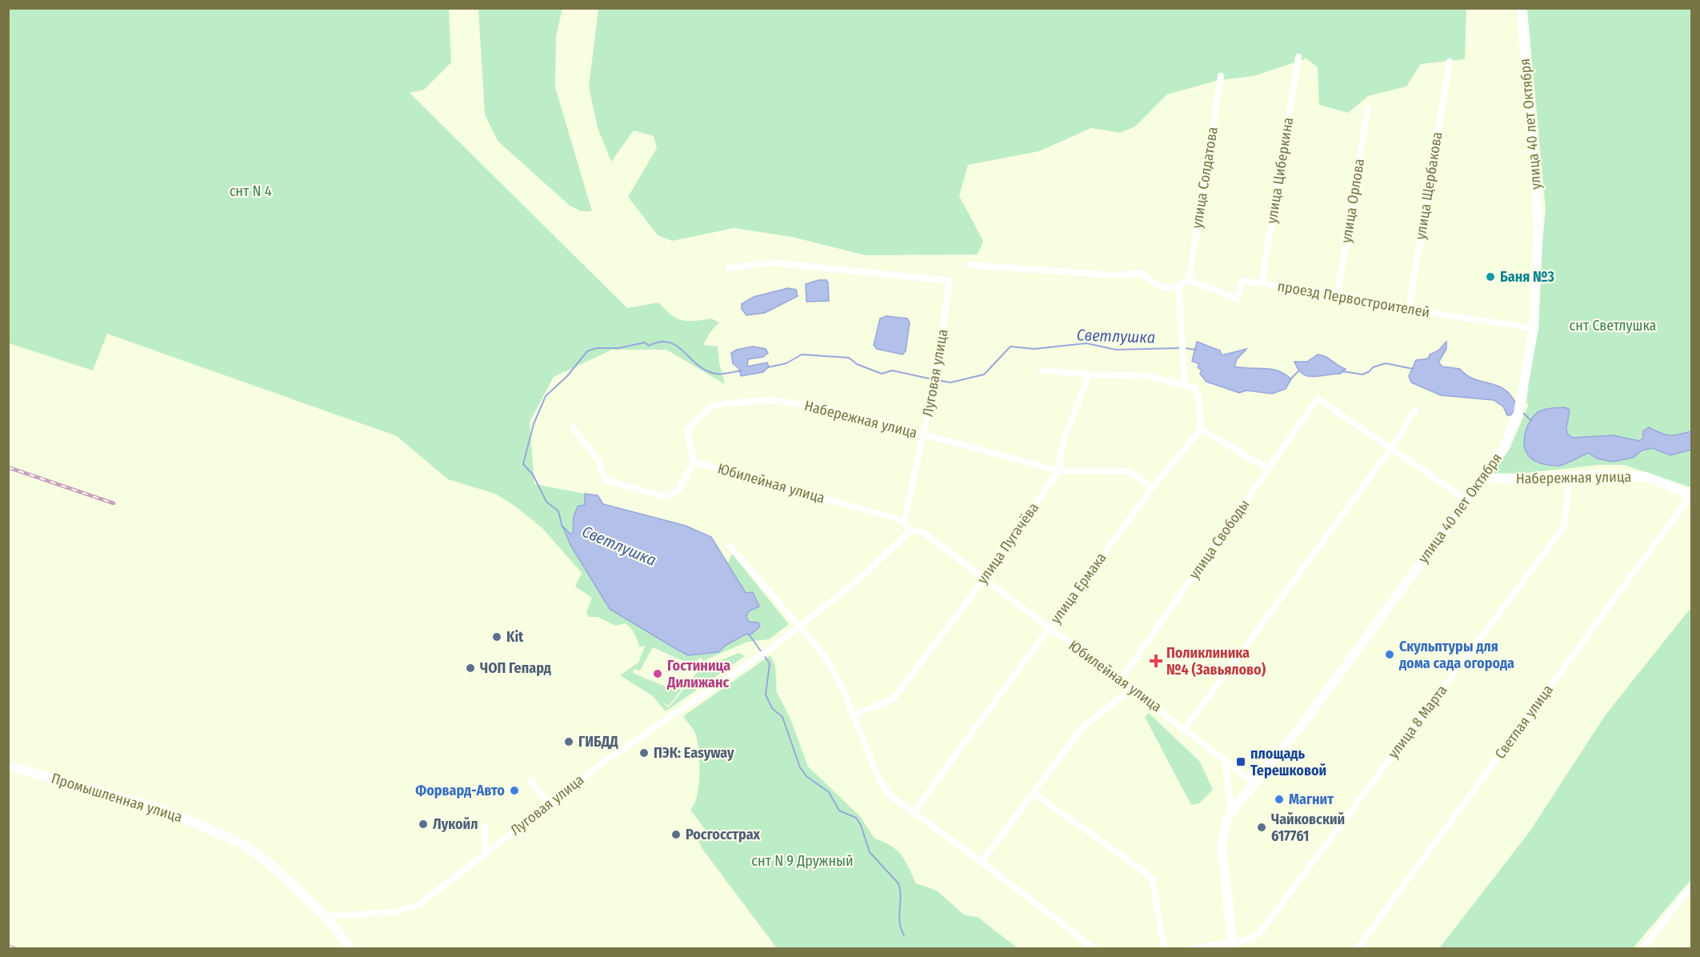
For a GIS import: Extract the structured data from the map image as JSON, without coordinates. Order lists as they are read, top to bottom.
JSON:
{
  "streets": {
    "main road": ["улица 40 лет Октября", "Набережная улица", "Промышленная улица"],
    "street": [
      "улица Циберкина",
      "улица Солдатова",
      "улица Щербакова",
      "улица Орлова",
      "проезд Первостроителей",
      "Луговая улица",
      "Юбилейная улица",
      "улица Свободы",
      "улица Пугачёва",
      "улица Ермака",
      "улица 8 Марта",
      "Светлая улица"
    ]
  },
  "crossings": [
    ["улица 40 лет Октября", "проезд Первостроителей"],
    ["улица 40 лет Октября", "Набережная улица"],
    ["улица 40 лет Октября", "Юбилейная улица"],
    ["улица 40 лет Октября", "улица 8 Марта"],
    ["улица Циберкина", "проезд Первостроителей"],
    ["улица Солдатова", "проезд Первостроителей"],
    ["улица Щербакова", "проезд Первостроителей"],
    ["улица Орлова", "проезд Первостроителей"],
    ["Луговая улица", "Набережная улица"],
    ["Луговая улица", "Юбилейная улица"],
    ["Луговая улица", "Промышленная улица"],
    ["Набережная улица", "Юбилейная улица"],
    ["Набережная улица", "улица Пугачёва"],
    ["Набережная улица", "улица Ермака"],
    ["Набережная улица", "улица 8 Марта"],
    ["Набережная улица", "Светлая улица"],
    ["Юбилейная улица", "улица Свободы"],
    ["Юбилейная улица", "улица Пугачёва"],
    ["Юбилейная улица", "улица Ермака"]
  ],
  "water": ["Светлушка"],
  "parks": ["снт N 4", "снт Светлушка", "снт N 9 Дружный"],
  "places": {
    "other": [
      "Баня №3",
      "Kit",
      "Скульптуры для дома сада огорода",
      "ЧОП Гепард",
      "Гостиница Дилижанс",
      "ГИБДД",
      "ПЭК: Easyway",
      "Форвард-Авто",
      "Магнит",
      "Лукойл",
      "Чайковский 617761",
      "Росгосстрах"
    ],
    "health": ["Поликлиника №4 (Завьялово)"],
    "transit": ["площадь Терешковой"]
  }
}
